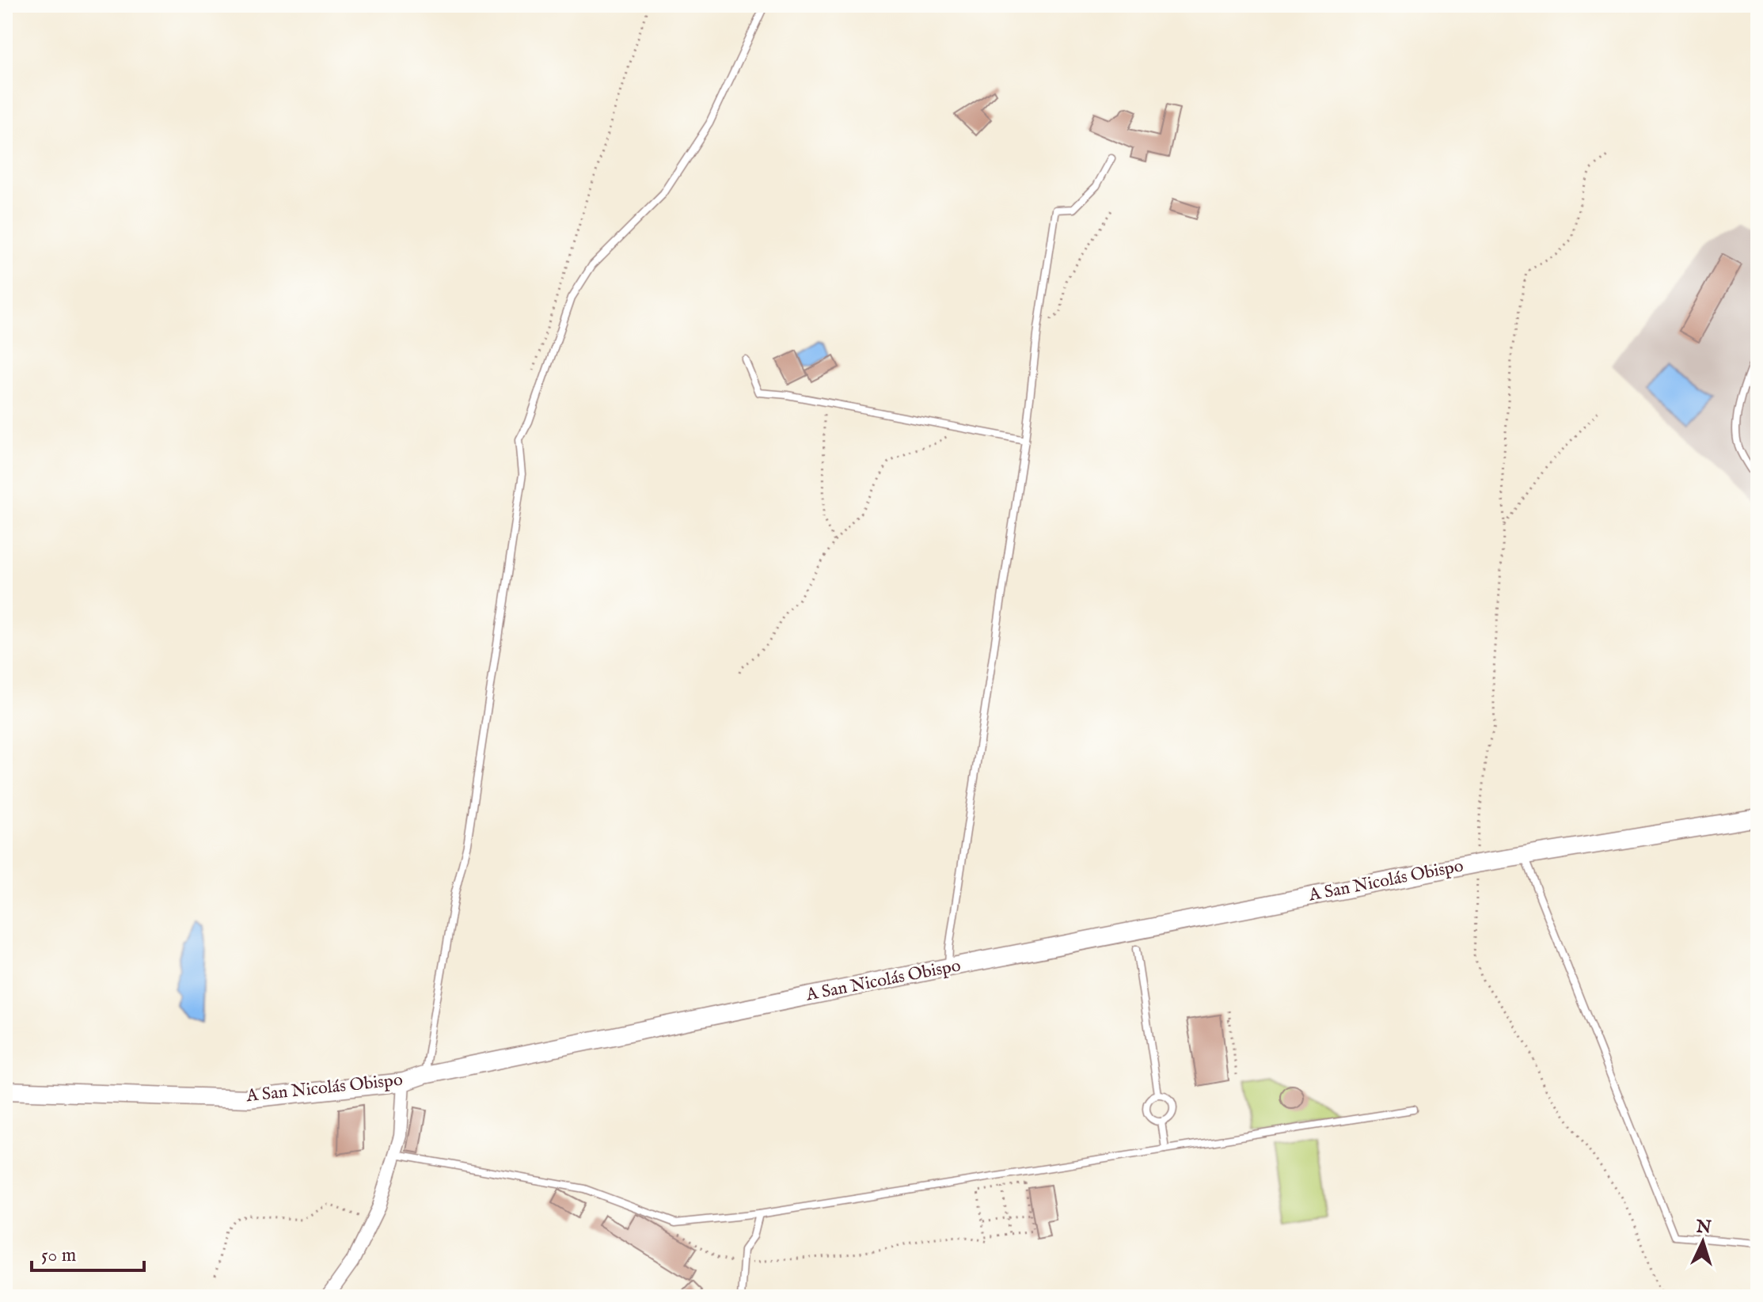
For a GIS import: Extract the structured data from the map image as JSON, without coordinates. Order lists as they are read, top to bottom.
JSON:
{
  "streets": {
    "main road": ["A San Nicolás Obispo"]
  },
  "scale_bar": "50 m",
  "north": "top"
}
